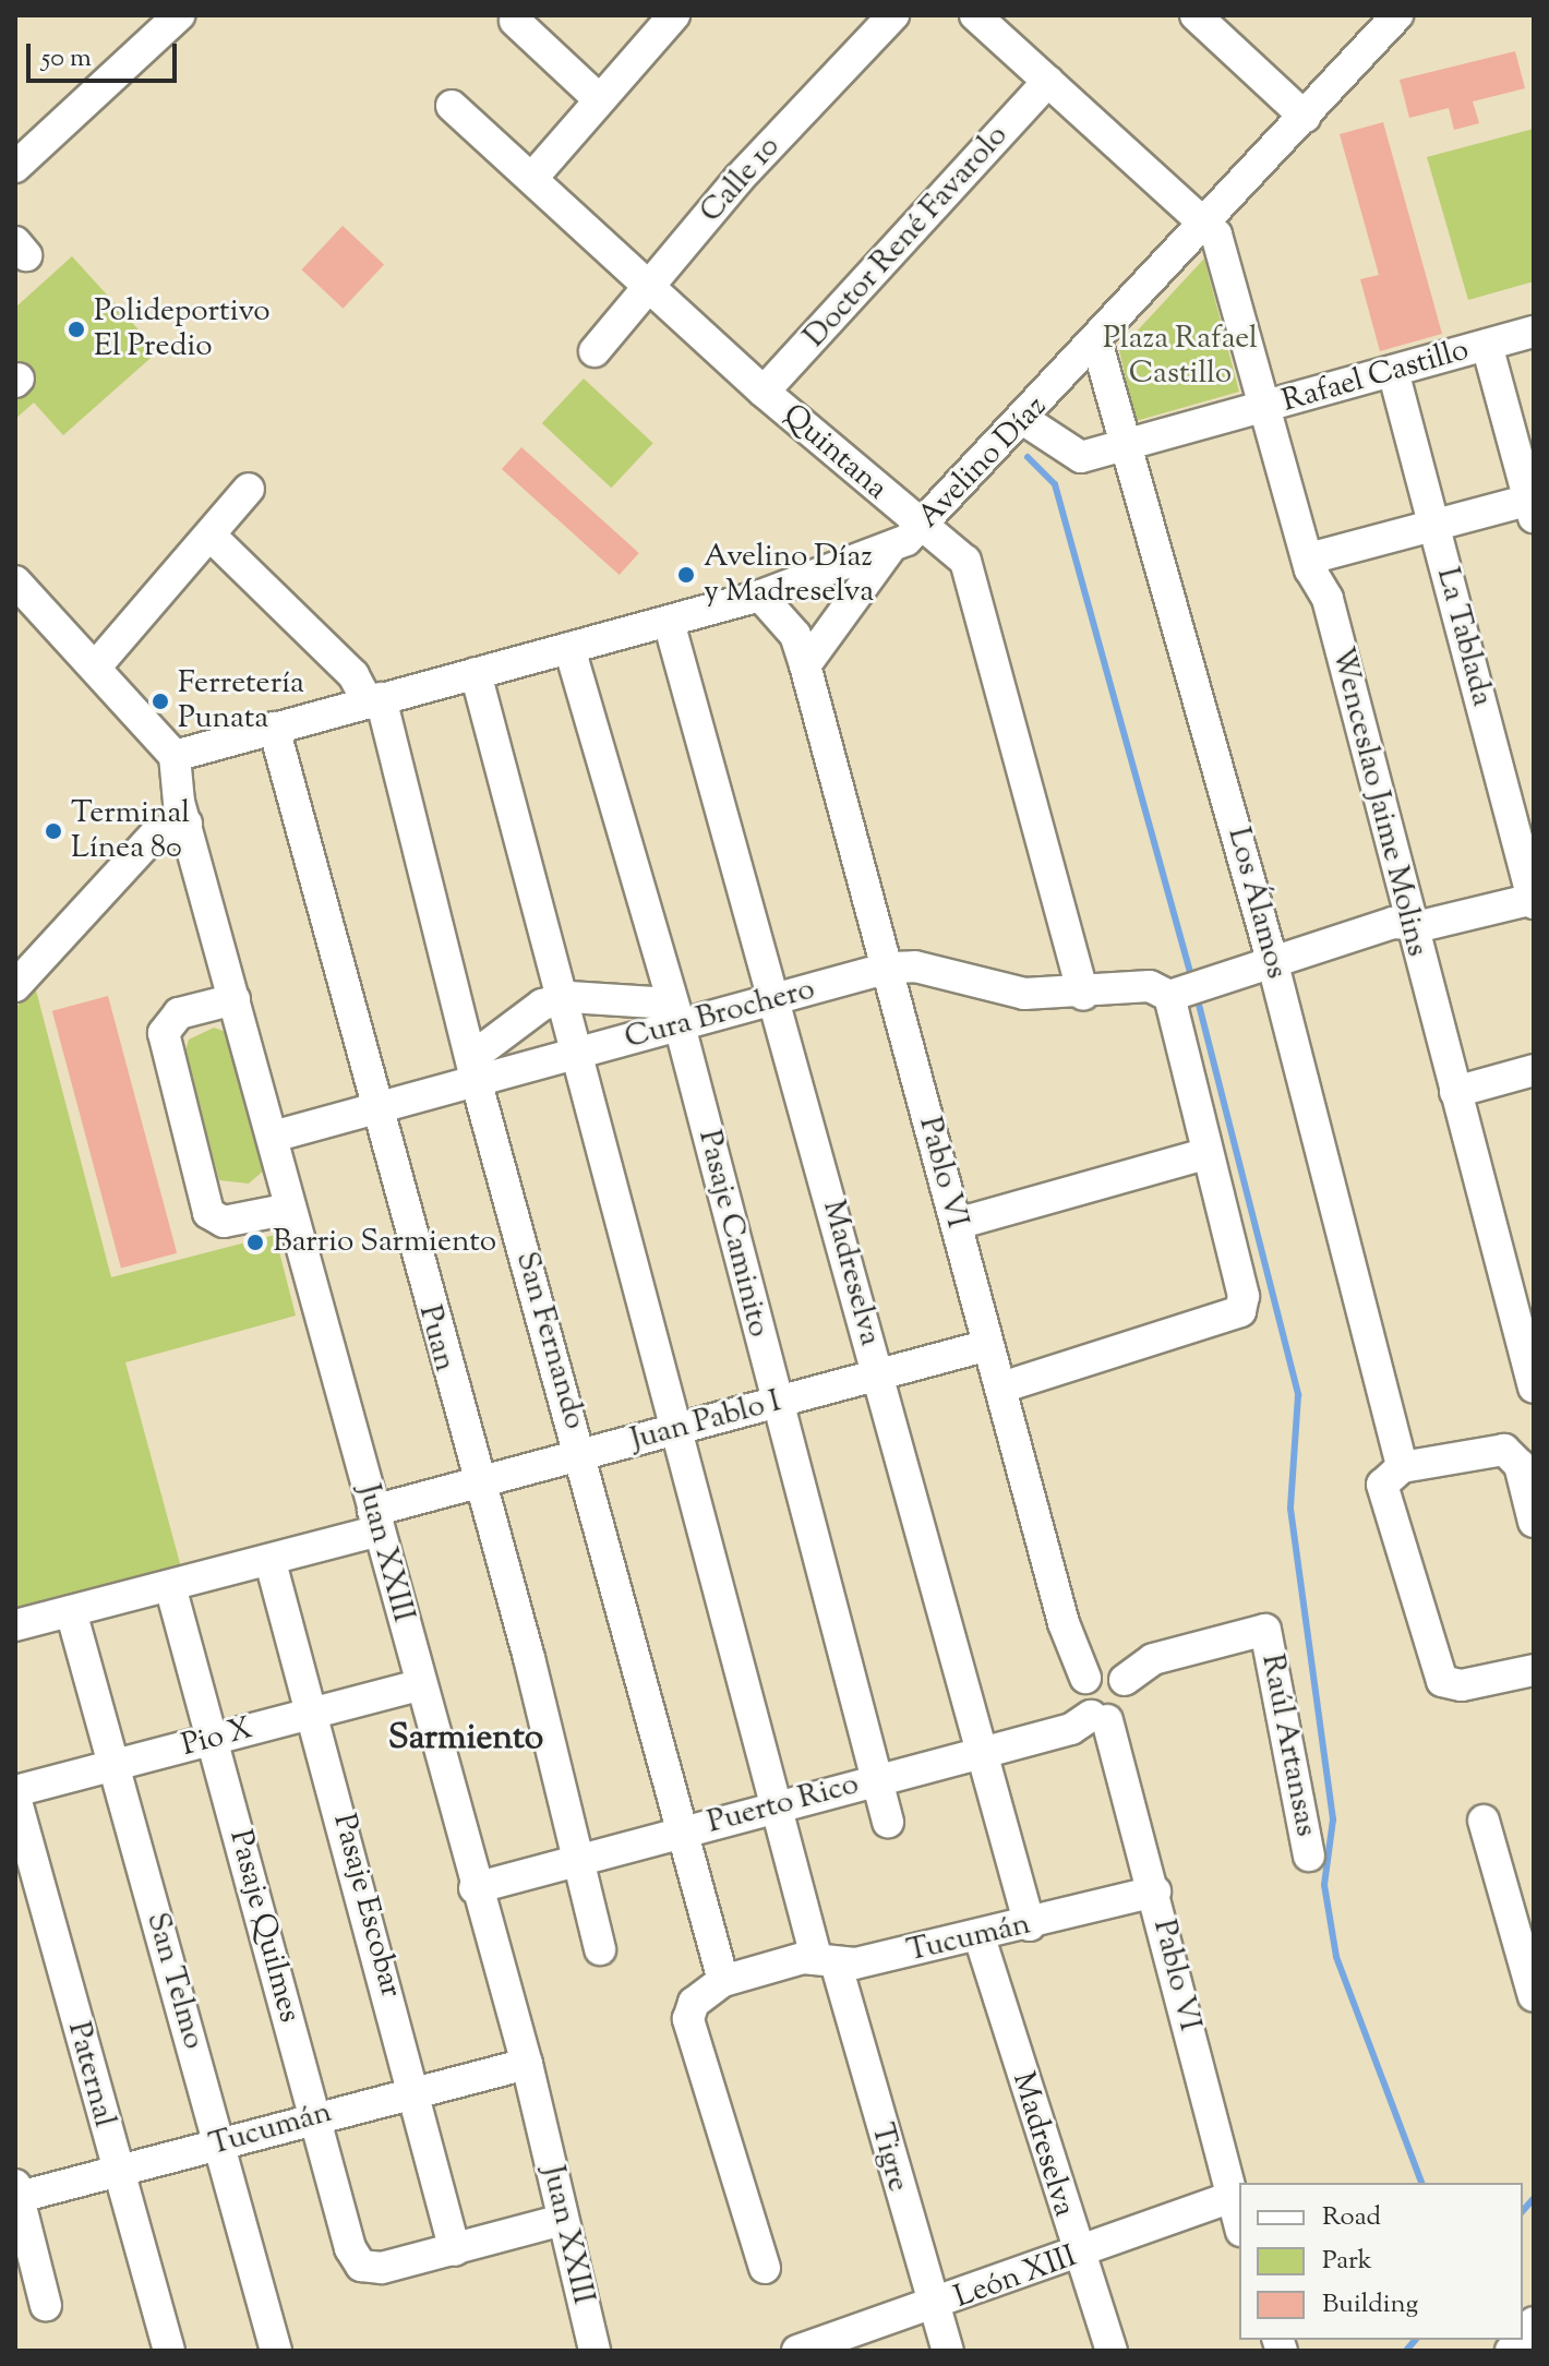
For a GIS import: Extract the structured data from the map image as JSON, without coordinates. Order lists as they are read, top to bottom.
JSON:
{
  "streets": {
    "street": [
      "Calle 10",
      "Doctor René Favarolo",
      "Rafael Castillo",
      "Quintana",
      "Avelino Díaz",
      "La Tablada",
      "Wenceslao Jaime Molins",
      "Los Álamos",
      "Cura Brochero",
      "Pablo VI",
      "Pasaje Caminito",
      "Madreselva",
      "Puan",
      "San Fernando",
      "Juan Pablo I",
      "Juan XXIII",
      "Pio X",
      "Raúl Artansas",
      "Puerto Rico",
      "Pasaje Escobar",
      "Pasaje Quilmes",
      "Tucumán",
      "San Telmo",
      "Paternal",
      "Tigre",
      "León XIII"
    ]
  },
  "crossings": [
    ["Calle 10", "Quintana"],
    ["Doctor René Favarolo", "Quintana"],
    ["Rafael Castillo", "Avelino Díaz"],
    ["Rafael Castillo", "La Tablada"],
    ["Rafael Castillo", "Wenceslao Jaime Molins"],
    ["Rafael Castillo", "Los Álamos"],
    ["Quintana", "Avelino Díaz"],
    ["Quintana", "Cura Brochero"],
    ["Avelino Díaz", "Wenceslao Jaime Molins"],
    ["Avelino Díaz", "Los Álamos"],
    ["Avelino Díaz", "Pablo VI"],
    ["Avelino Díaz", "Pasaje Caminito"],
    ["Avelino Díaz", "Madreselva"],
    ["Avelino Díaz", "Puan"],
    ["Avelino Díaz", "San Fernando"],
    ["Avelino Díaz", "Juan XXIII"],
    ["Avelino Díaz", "Tigre"],
    ["Cura Brochero", "Pablo VI"],
    ["Cura Brochero", "Pasaje Caminito"],
    ["Cura Brochero", "Madreselva"],
    ["Cura Brochero", "Puan"],
    ["Cura Brochero", "San Fernando"],
    ["Cura Brochero", "Juan XXIII"],
    ["Cura Brochero", "Tigre"],
    ["Pablo VI", "Juan Pablo I"],
    ["Pablo VI", "Raúl Artansas"],
    ["Pablo VI", "Puerto Rico"],
    ["Pablo VI", "Tucumán"],
    ["Pablo VI", "León XIII"],
    ["Pasaje Caminito", "Juan Pablo I"],
    ["Pasaje Caminito", "Puerto Rico"],
    ["Madreselva", "Juan Pablo I"],
    ["Madreselva", "Puerto Rico"],
    ["Madreselva", "Tucumán"],
    ["Madreselva", "León XIII"],
    ["Puan", "Juan Pablo I"],
    ["Puan", "Puerto Rico"],
    ["San Fernando", "Juan Pablo I"],
    ["San Fernando", "Puerto Rico"],
    ["San Fernando", "Tucumán"],
    ["Juan Pablo I", "Juan XXIII"],
    ["Juan Pablo I", "Pasaje Escobar"],
    ["Juan Pablo I", "Pasaje Quilmes"],
    ["Juan Pablo I", "San Telmo"],
    ["Juan Pablo I", "Tigre"],
    ["Juan XXIII", "Pio X"],
    ["Juan XXIII", "Puerto Rico"],
    ["Juan XXIII", "Tucumán"],
    ["Pio X", "Pasaje Escobar"],
    ["Pio X", "Pasaje Quilmes"],
    ["Pio X", "San Telmo"],
    ["Raúl Artansas", "Puerto Rico"],
    ["Puerto Rico", "Tigre"],
    ["Pasaje Escobar", "Pasaje Quilmes"],
    ["Pasaje Escobar", "Tucumán"],
    ["Pasaje Quilmes", "Tucumán"],
    ["Tucumán", "San Telmo"],
    ["Tucumán", "Paternal"],
    ["Tucumán", "Tigre"],
    ["Tigre", "León XIII"]
  ],
  "districts": ["Sarmiento"],
  "parks": ["Plaza Rafael Castillo"],
  "places": [
    "Polideportivo El Predio",
    "Avelino Díaz y Madreselva",
    "Ferretería Punata",
    "Terminal Línea 80",
    "Barrio Sarmiento"
  ],
  "legend": ["Road", "Park", "Building"],
  "scale_bar": "50 m"
}
